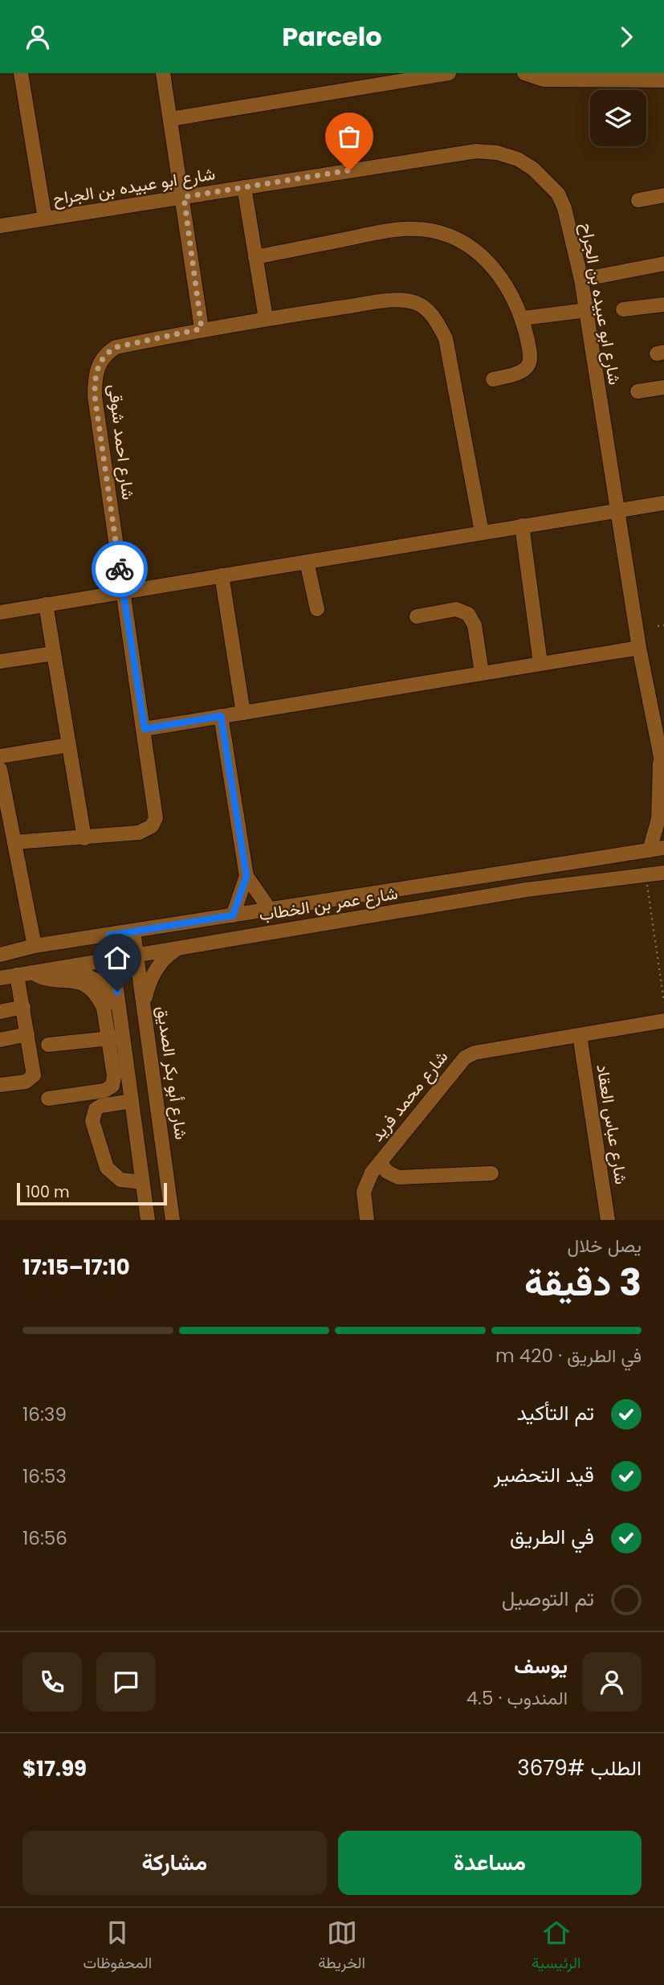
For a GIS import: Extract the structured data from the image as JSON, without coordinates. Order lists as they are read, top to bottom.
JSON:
{
  "streets": {
    "street": [
      "شارع ابو عبيده بن الجراح",
      "شارع احمد شوقى",
      "شارع عمر بن الخطاب",
      "شارع أبو بكر الصديق",
      "شارع محمد فريد",
      "شارع عباس العقاد"
    ]
  },
  "crossings": [
    ["شارع ابو عبيده بن الجراح", "شارع عمر بن الخطاب"],
    ["شارع عمر بن الخطاب", "شارع أبو بكر الصديق"],
    ["شارع محمد فريد", "شارع عباس العقاد"]
  ],
  "scale_bar": "100 m",
  "page": {
    "header": "Parcelo",
    "scale": "100 m",
    "heading": ["3 دقيقة", "يصل خلال", "17:10–17:15"],
    "panel": [
      "يوسف",
      "المندوب · 4.5",
      "الطلب #3679",
      "$17.99"
    ],
    "bar": "في الطريق · 420 m",
    "list": [
      ["تم التأكيد", "16:39"],
      ["قيد التحضير", "16:53"],
      ["في الطريق", "16:56"],
      "تم التوصيل"
    ],
    "buttons": ["مساعدة", "مشاركة"],
    "tabs": ["الرئيسية", "الخريطة", "المحفوظات"]
  }
}
